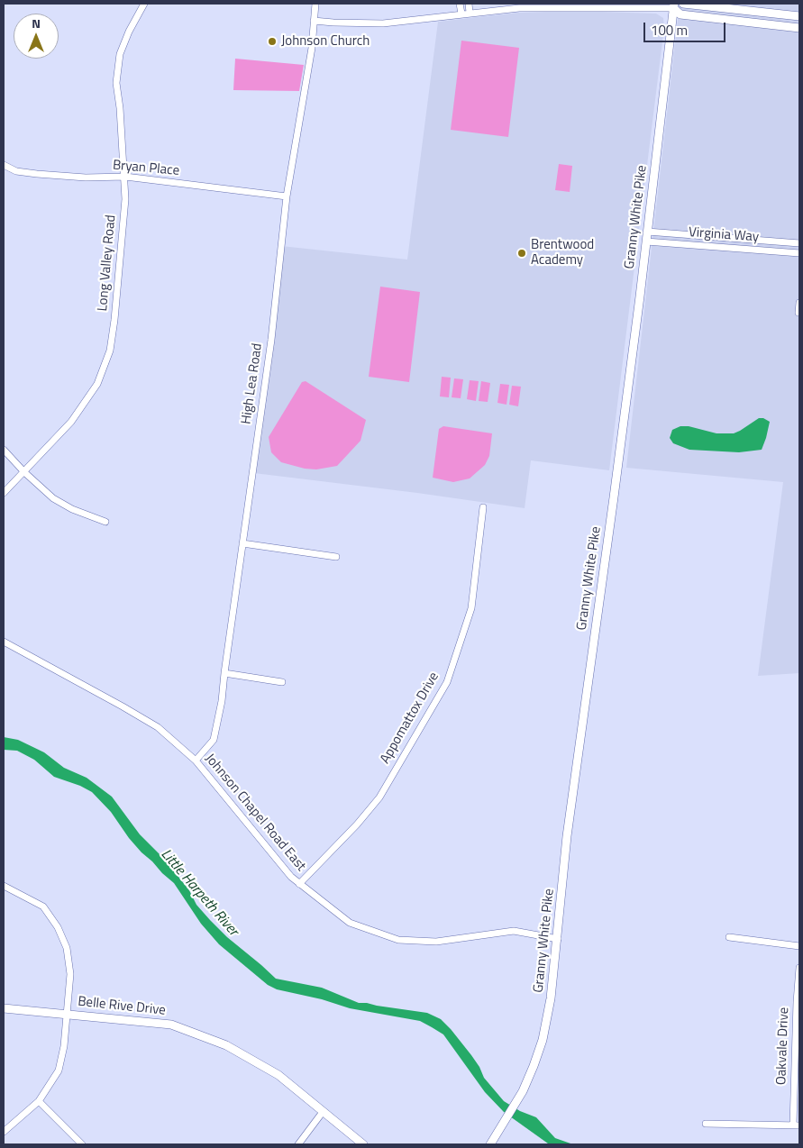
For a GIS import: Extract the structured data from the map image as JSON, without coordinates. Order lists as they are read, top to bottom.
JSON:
{
  "streets": {
    "main road": ["Granny White Pike", "Belle Rive Drive"],
    "street": [
      "Bryan Place",
      "Virginia Way",
      "Long Valley Road",
      "High Lea Road",
      "Appomattox Drive",
      "Johnson Chapel Road East",
      "Oakvale Drive"
    ]
  },
  "crossings": [
    ["Bryan Place", "Long Valley Road"],
    ["Bryan Place", "High Lea Road"],
    ["Granny White Pike", "Virginia Way"],
    ["Granny White Pike", "Johnson Chapel Road East"],
    ["High Lea Road", "Johnson Chapel Road East"],
    ["Appomattox Drive", "Johnson Chapel Road East"]
  ],
  "water": ["Little Harpeth River"],
  "places": ["Johnson Church", "Brentwood Academy"],
  "scale_bar": "100 m",
  "north": "top"
}
